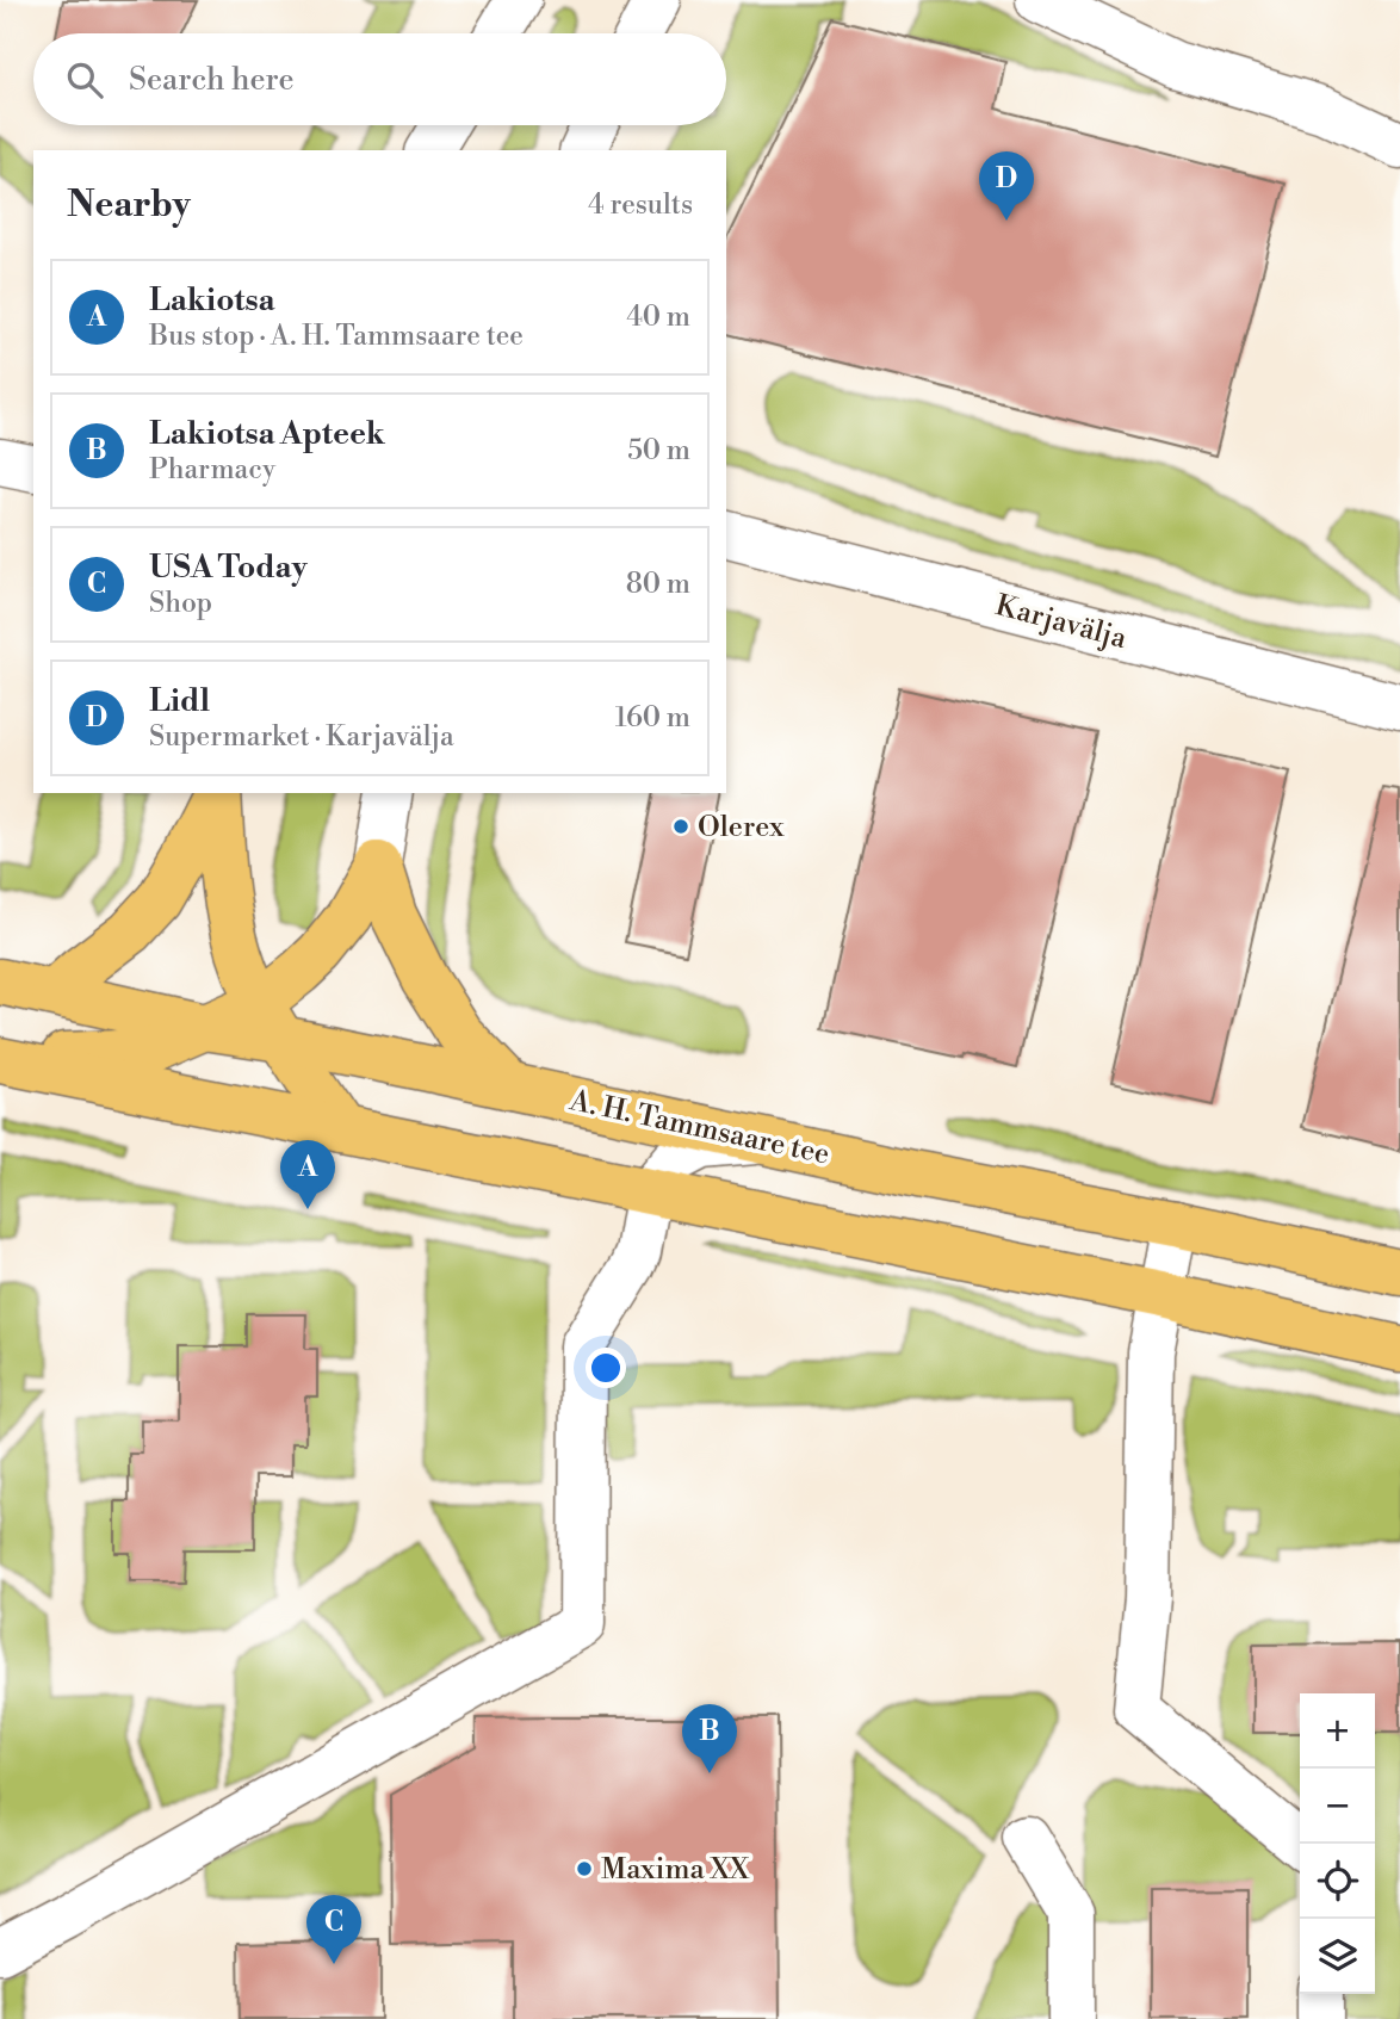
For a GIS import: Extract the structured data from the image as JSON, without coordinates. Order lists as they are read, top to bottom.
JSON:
{
  "streets": {
    "main road": ["A. H. Tammsaare tee"],
    "street": ["Karjavälja"]
  },
  "places": ["Olerex", "Maxima XX"],
  "page": {
    "search": "Search here",
    "heading": ["Nearby", "4 results"],
    "pins": [
      "D",
      "A",
      "B",
      "C"
    ],
    "list": [
      {
        "mark": "A",
        "name": "Lakiotsa",
        "note": "Bus stop · A. H. Tammsaare tee",
        "value": "40 m"
      },
      {
        "mark": "B",
        "name": "Lakiotsa Apteek",
        "note": "Pharmacy",
        "value": "50 m"
      },
      {
        "mark": "C",
        "name": "USA Today",
        "note": "Shop",
        "value": "80 m"
      },
      {
        "mark": "D",
        "name": "Lidl",
        "note": "Supermarket · Karjavälja",
        "value": "160 m"
      }
    ],
    "map_buttons": ["+", "−"]
  }
}
